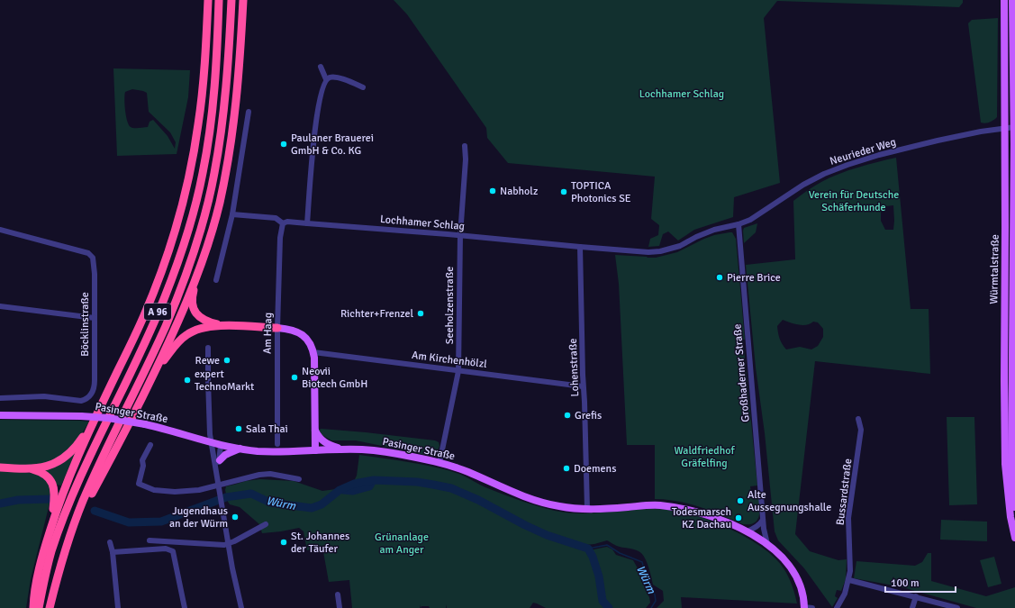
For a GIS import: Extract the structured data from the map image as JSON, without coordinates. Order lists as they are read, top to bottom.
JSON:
{
  "streets": {
    "highway": ["A 96"],
    "main road": ["Würmtalstraße", "Pasinger Straße"],
    "street": [
      "Neurieder Weg",
      "Lochhamer Schlag",
      "Seeholzenstraße",
      "Böcklinstraße",
      "Am Haag",
      "Am Kirchenhölzl",
      "Lohenstraße",
      "Großhaderner Straße",
      "Bussardstraße"
    ]
  },
  "crossings": [
    ["Neurieder Weg", "Lochhamer Schlag"],
    ["Neurieder Weg", "Würmtalstraße"],
    ["Neurieder Weg", "Großhaderner Straße"],
    ["Lochhamer Schlag", "Seeholzenstraße"],
    ["Lochhamer Schlag", "Am Haag"],
    ["Lochhamer Schlag", "Lohenstraße"],
    ["Lochhamer Schlag", "Großhaderner Straße"],
    ["Seeholzenstraße", "Am Kirchenhölzl"],
    ["Seeholzenstraße", "Pasinger Straße"],
    ["Am Kirchenhölzl", "Lohenstraße"],
    ["Lohenstraße", "Pasinger Straße"],
    ["Großhaderner Straße", "Pasinger Straße"]
  ],
  "water": ["Würm"],
  "parks": [
    "Lochhamer Schlag",
    "Verein für Deutsche Schäferhunde",
    "Waldfriedhof Gräfelfing",
    "Grünanlage am Anger"
  ],
  "places": [
    "Paulaner Brauerei GmbH & Co. KG",
    "Nabholz",
    "TOPTICA Photonics SE",
    "Pierre Brice",
    "Richter+Frenzel",
    "Rewe",
    "Neovii Biotech GmbH",
    "expert TechnoMarkt",
    "Grefis",
    "Sala Thai",
    "Doemens",
    "Alte Aussegnungshalle",
    "Jugendhaus an der Würm",
    "Todesmarsch KZ Dachau",
    "St. Johannes der Täufer"
  ],
  "scale_bar": "100 m"
}
